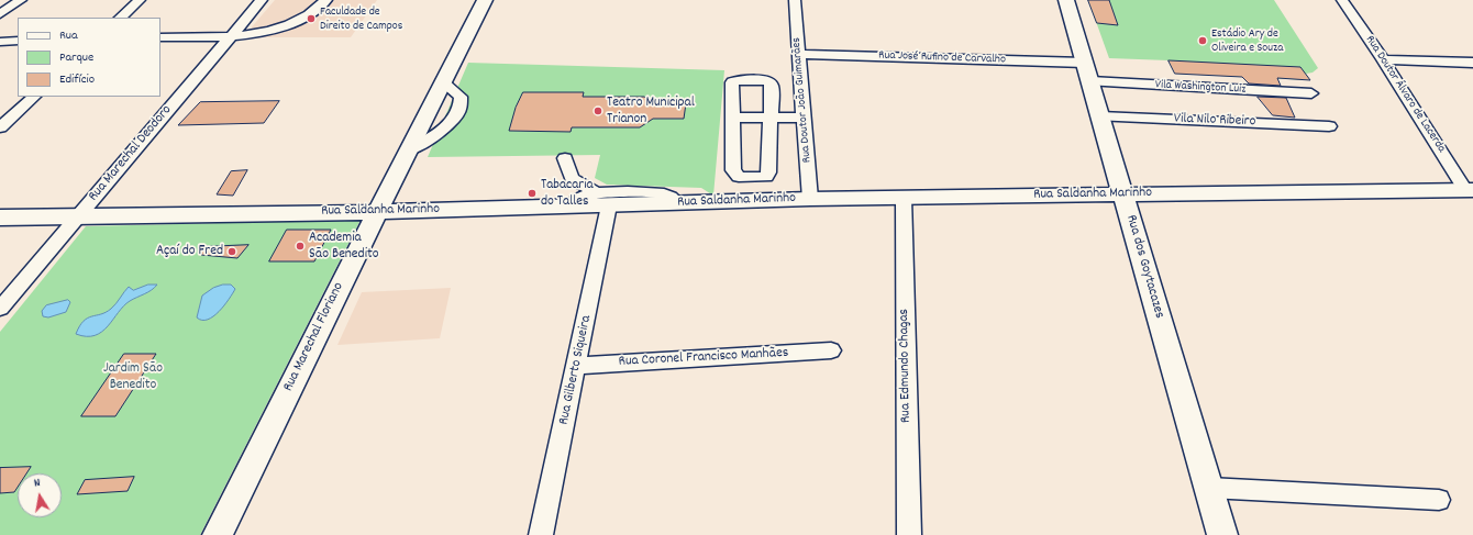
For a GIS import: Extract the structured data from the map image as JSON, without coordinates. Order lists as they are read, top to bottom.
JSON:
{
  "streets": {
    "main road": ["Rua Saldanha Marinho", "Rua dos Goytacazes", "Rua Marechal Floriano"],
    "street": [
      "Rua José Rufino de Carvalho",
      "Vila Washington Luiz",
      "Rua Doutor Álvaro de Lacerda",
      "Rua Doutor João Guimarães",
      "Vila Nilo Ribeiro",
      "Rua Marechal Deodoro",
      "Rua Coronel Francisco Manhães",
      "Rua Edmundo Chagas",
      "Rua Gilberto Siqueira"
    ]
  },
  "crossings": [
    ["Rua José Rufino de Carvalho", "Vila Washington Luiz"],
    ["Rua José Rufino de Carvalho", "Rua Doutor João Guimarães"],
    ["Rua José Rufino de Carvalho", "Rua dos Goytacazes"],
    ["Vila Washington Luiz", "Rua dos Goytacazes"],
    ["Rua Doutor Álvaro de Lacerda", "Rua Saldanha Marinho"],
    ["Rua Doutor João Guimarães", "Rua Saldanha Marinho"],
    ["Vila Nilo Ribeiro", "Rua dos Goytacazes"],
    ["Rua Marechal Deodoro", "Rua Saldanha Marinho"],
    ["Rua Saldanha Marinho", "Rua dos Goytacazes"],
    ["Rua Saldanha Marinho", "Rua Marechal Floriano"],
    ["Rua Saldanha Marinho", "Rua Edmundo Chagas"],
    ["Rua Saldanha Marinho", "Rua Gilberto Siqueira"],
    ["Rua Coronel Francisco Manhães", "Rua Gilberto Siqueira"]
  ],
  "parks": ["Jardim São Benedito"],
  "places": [
    "Faculdade de Direito de Campos",
    "Estádio Ary de Oliveira e Souza",
    "Teatro Municipal Trianon",
    "Tabacaria do Talles",
    "Academia São Benedito",
    "Açaí do Fred"
  ],
  "legend": ["Rua", "Parque", "Edifício"],
  "north": "top"
}
